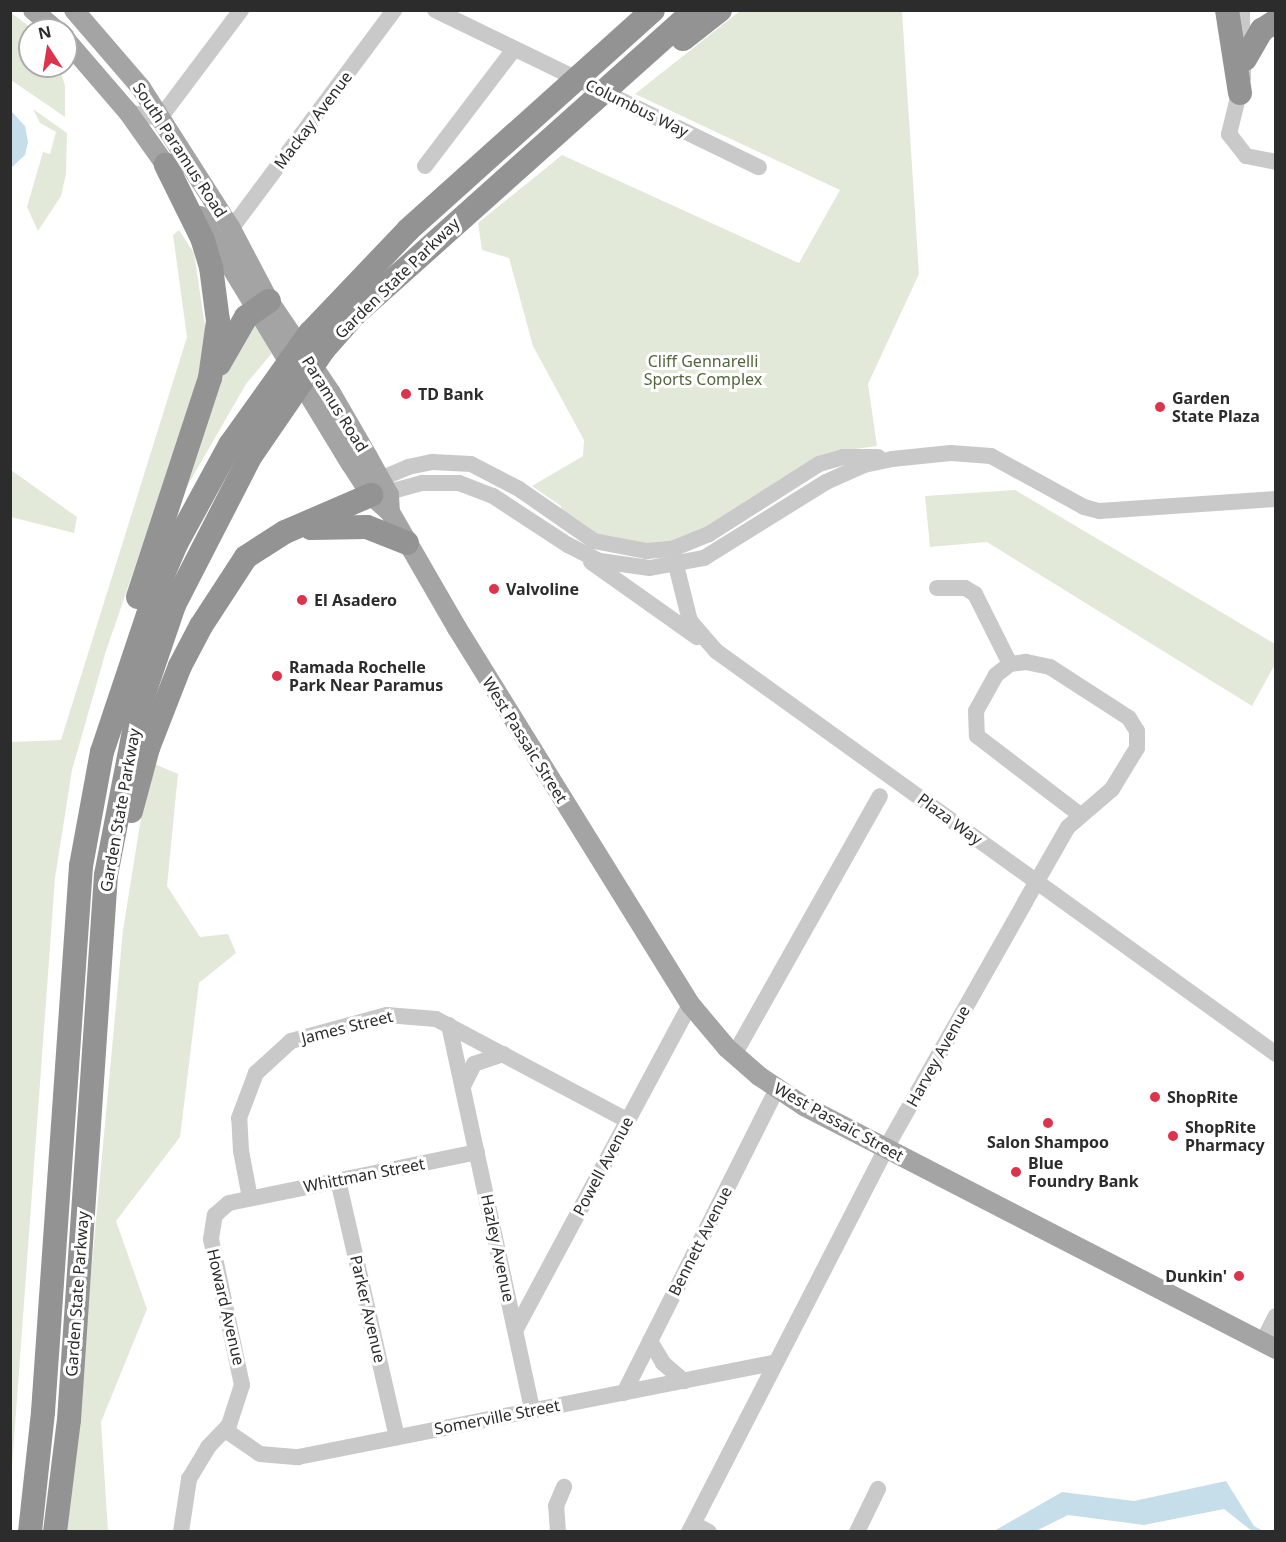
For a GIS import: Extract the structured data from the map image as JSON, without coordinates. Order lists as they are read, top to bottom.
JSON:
{
  "streets": {
    "highway": ["Garden State Parkway"],
    "main road": ["South Paramus Road", "Paramus Road", "West Passaic Street"],
    "street": [
      "Columbus Way",
      "Mackay Avenue",
      "Plaza Way",
      "James Street",
      "Harvey Avenue",
      "Powell Avenue",
      "Whittman Street",
      "Bennett Avenue",
      "Hazley Avenue",
      "Howard Avenue",
      "Parker Avenue",
      "Somerville Street"
    ]
  },
  "crossings": [
    ["Mackay Avenue", "South Paramus Road"],
    ["South Paramus Road", "Paramus Road"],
    ["Paramus Road", "West Passaic Street"],
    ["West Passaic Street", "Harvey Avenue"],
    ["West Passaic Street", "Powell Avenue"],
    ["West Passaic Street", "Bennett Avenue"],
    ["Plaza Way", "Harvey Avenue"],
    ["James Street", "Powell Avenue"],
    ["James Street", "Whittman Street"],
    ["James Street", "Hazley Avenue"],
    ["James Street", "Howard Avenue"],
    ["Harvey Avenue", "Somerville Street"],
    ["Powell Avenue", "Hazley Avenue"],
    ["Whittman Street", "Hazley Avenue"],
    ["Whittman Street", "Howard Avenue"],
    ["Whittman Street", "Parker Avenue"],
    ["Bennett Avenue", "Somerville Street"],
    ["Hazley Avenue", "Somerville Street"],
    ["Howard Avenue", "Somerville Street"],
    ["Parker Avenue", "Somerville Street"]
  ],
  "parks": ["Cliff Gennarelli Sports Complex"],
  "places": [
    "TD Bank",
    "Garden State Plaza",
    "Valvoline",
    "El Asadero",
    "Ramada Rochelle Park Near Paramus",
    "ShopRite",
    "Salon Shampoo",
    "ShopRite Pharmacy",
    "Blue Foundry Bank",
    "Dunkin'"
  ],
  "north": "top"
}
